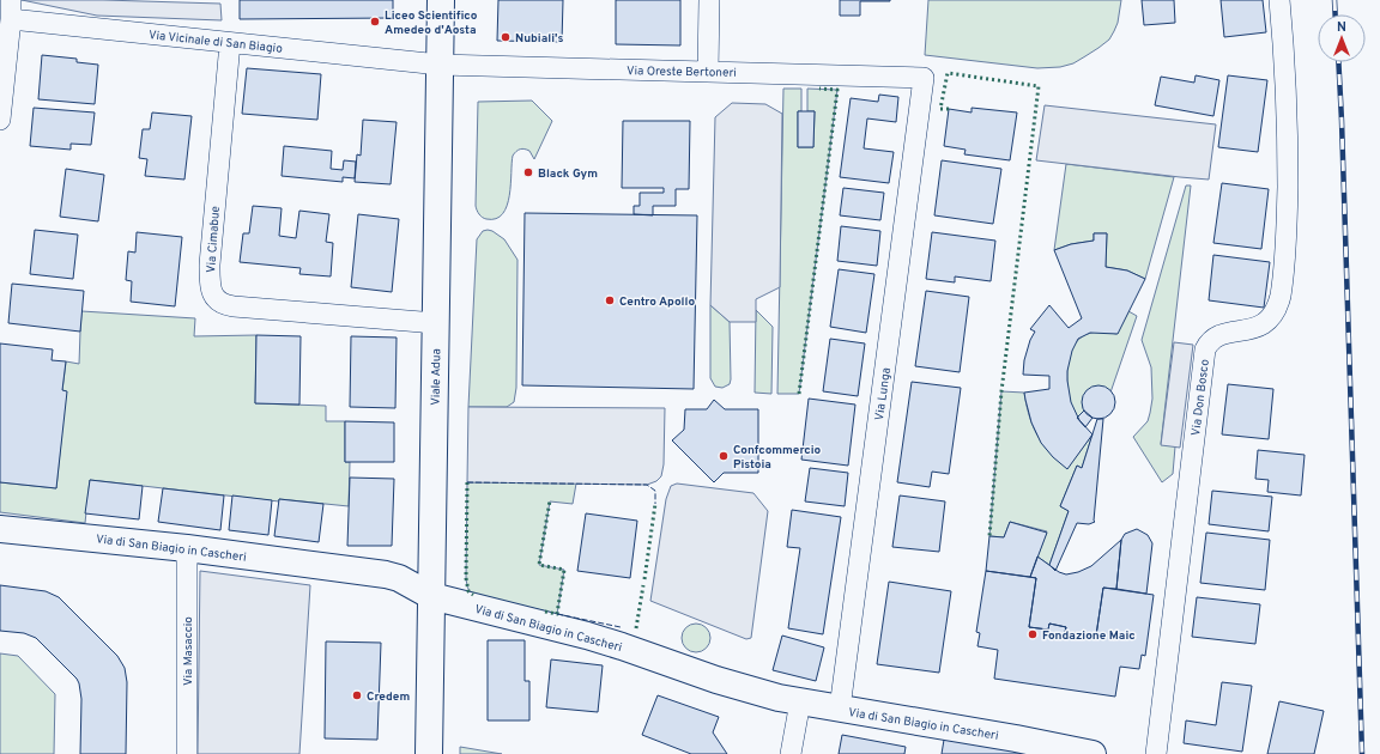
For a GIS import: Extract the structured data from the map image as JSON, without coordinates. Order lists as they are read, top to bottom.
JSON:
{
  "streets": {
    "street": [
      "Via Vicinale di San Biagio",
      "Via Oreste Bertoneri",
      "Via Cimabue",
      "Viale Adua",
      "Via Lunga",
      "Via Don Bosco",
      "Via di San Biagio in Cascheri",
      "Via Masaccio"
    ]
  },
  "crossings": [
    ["Via Vicinale di San Biagio", "Via Oreste Bertoneri"],
    ["Via Vicinale di San Biagio", "Via Cimabue"],
    ["Via Vicinale di San Biagio", "Viale Adua"],
    ["Via Oreste Bertoneri", "Viale Adua"],
    ["Via Oreste Bertoneri", "Via Lunga"],
    ["Via Cimabue", "Viale Adua"],
    ["Viale Adua", "Via di San Biagio in Cascheri"],
    ["Via Lunga", "Via di San Biagio in Cascheri"],
    ["Via di San Biagio in Cascheri", "Via Masaccio"]
  ],
  "places": [
    "Liceo Scientifico Amedeo d'Aosta",
    "Nubiali's",
    "Black Gym",
    "Centro Apollo",
    "Confcommercio Pistoia",
    "Fondazione Maic",
    "Credem"
  ],
  "north": "top"
}
